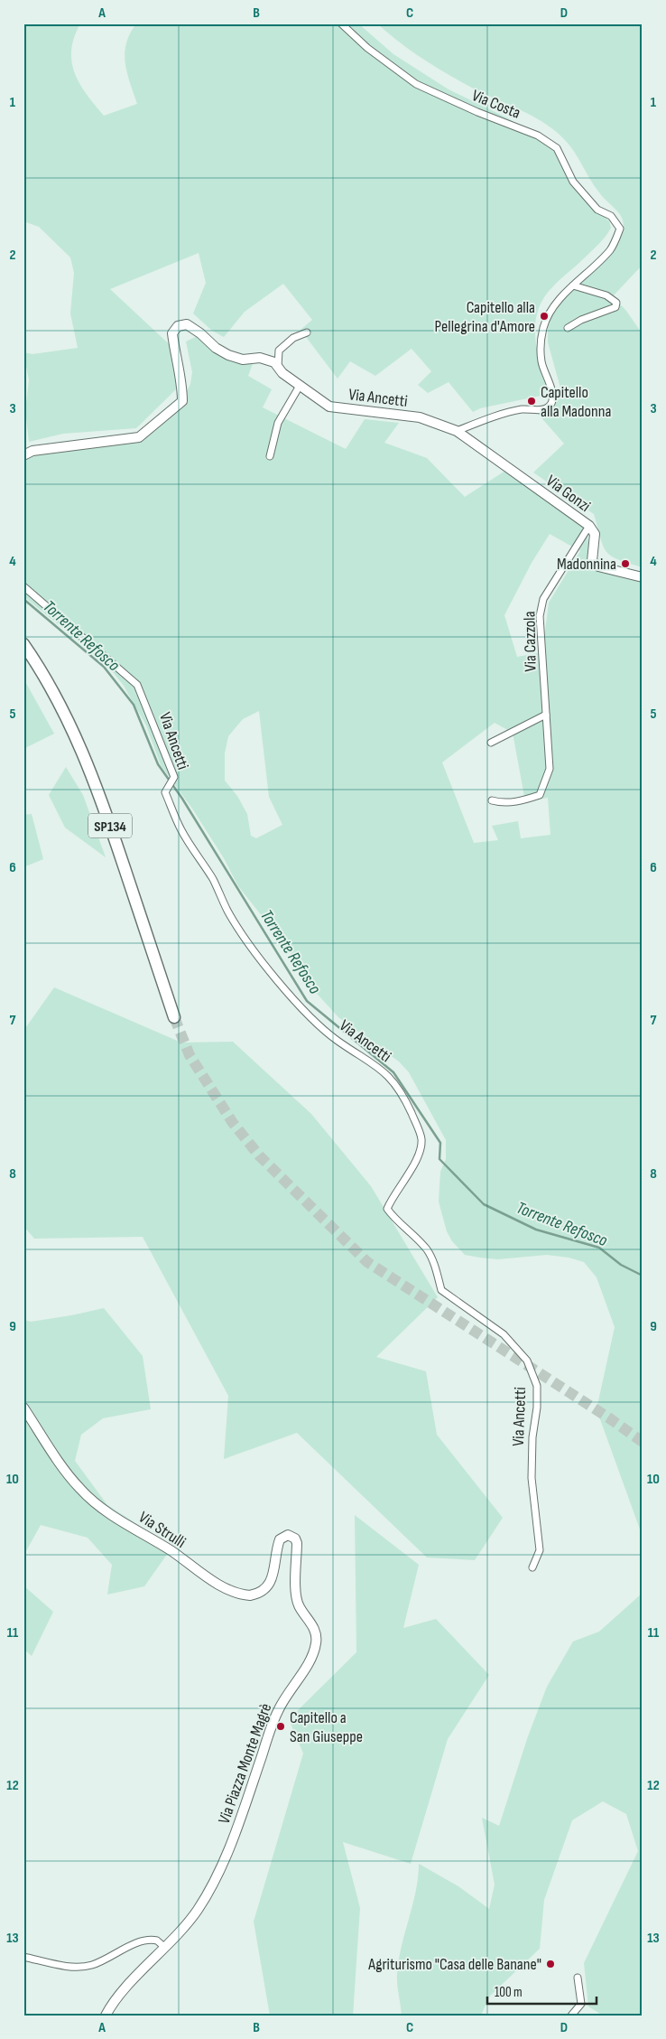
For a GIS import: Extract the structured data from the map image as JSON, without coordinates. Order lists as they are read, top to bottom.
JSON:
{
  "streets": {
    "highway": ["SP134"],
    "street": [
      "Via Costa",
      "Via Ancetti",
      "Via Gonzi",
      "Via Cazzola",
      "Via Strulli",
      "Via Piazza Monte Magrè"
    ]
  },
  "crossings": [
    ["Via Ancetti", "Via Gonzi"],
    ["Via Gonzi", "Via Cazzola"],
    ["Via Strulli", "Via Piazza Monte Magrè"]
  ],
  "water": ["Torrente Refosco"],
  "places": [
    "Capitello alla Pellegrina d'Amore",
    "Capitello alla Madonna",
    "Madonnina",
    "Capitello a San Giuseppe",
    "Agriturismo \"Casa delle Banane\""
  ],
  "scale_bar": "100 m",
  "grid": {
    "columns": [
      "A",
      "B",
      "C",
      "D"
    ],
    "rows": [
      "1",
      "2",
      "3",
      "4",
      "5",
      "6",
      "7",
      "8",
      "9",
      "10",
      "11",
      "12",
      "13"
    ]
  }
}
